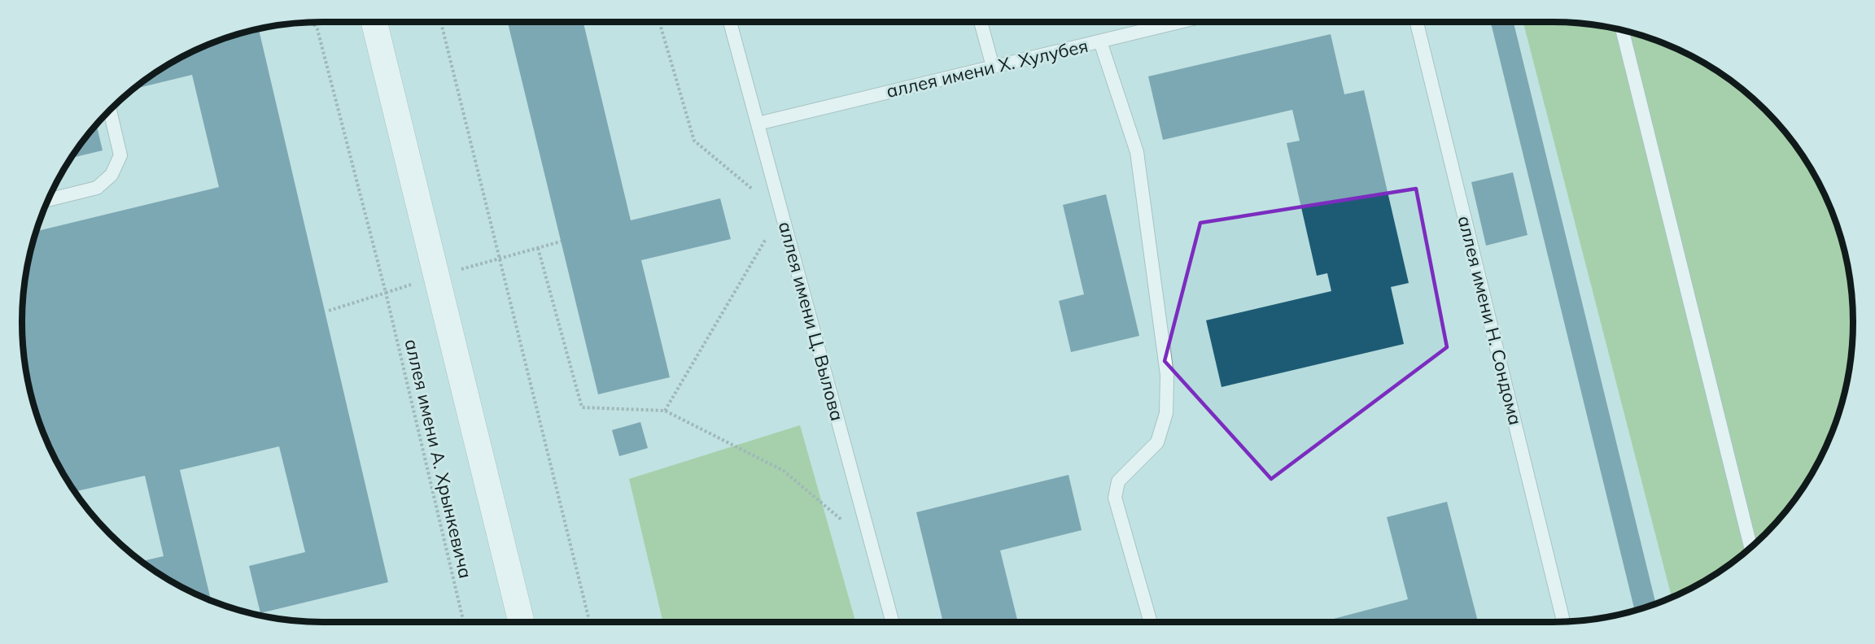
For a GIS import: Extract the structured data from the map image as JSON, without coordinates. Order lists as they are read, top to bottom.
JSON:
{
  "streets": {
    "lane": ["аллея имени Х. Хулубея", "аллея имени Н. Сондома", "аллея имени Ц. Вылова"],
    "path": ["аллея имени А. Хрынкевича"]
  },
  "crossings": [
    ["аллея имени Х. Хулубея", "аллея имени Ц. Вылова"]
  ]
}
